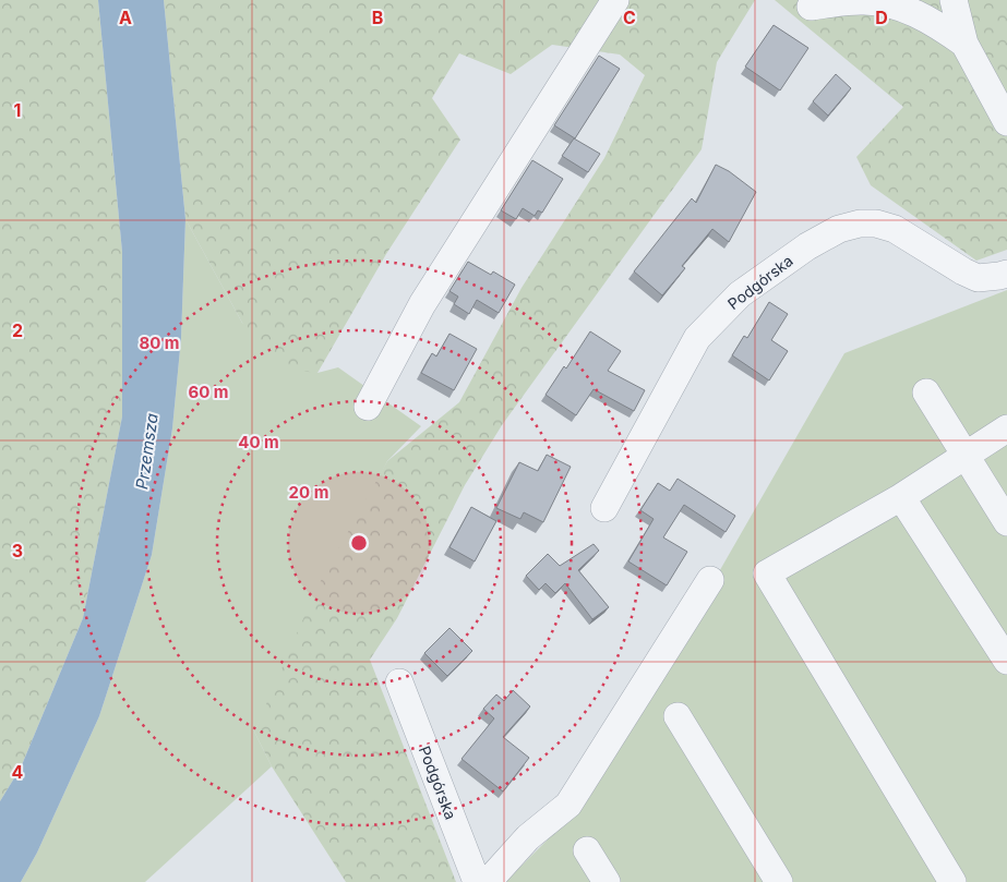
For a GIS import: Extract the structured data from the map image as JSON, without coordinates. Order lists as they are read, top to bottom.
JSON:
{
  "streets": {
    "street": ["Podgórska"]
  },
  "water": ["Przemsza"],
  "grid": {
    "columns": [
      "A",
      "B",
      "C",
      "D"
    ],
    "rows": [
      "1",
      "2",
      "3",
      "4"
    ]
  },
  "rings": [
    "80 m",
    "60 m",
    "40 m",
    "20 m"
  ]
}
